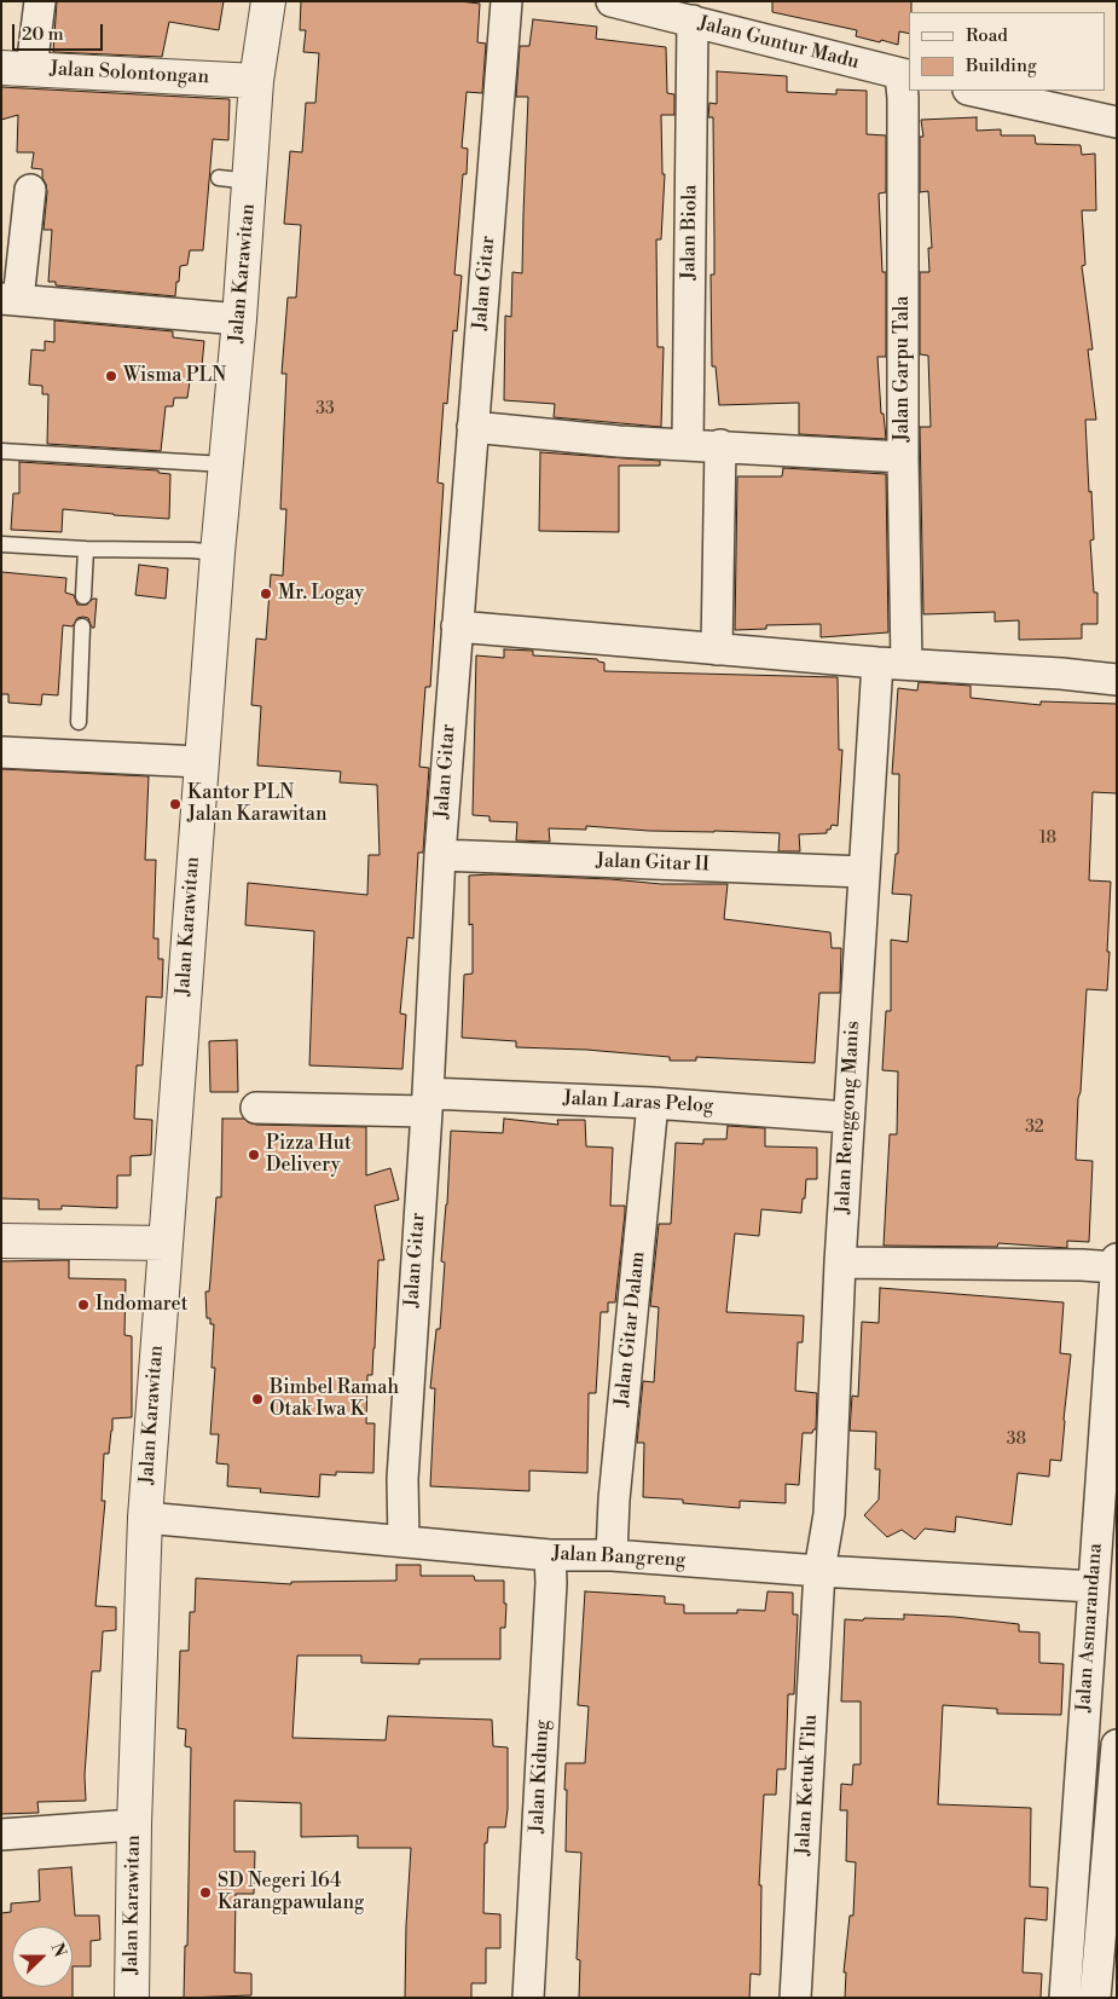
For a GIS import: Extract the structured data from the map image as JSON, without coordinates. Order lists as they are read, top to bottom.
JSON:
{
  "streets": {
    "street": [
      "Jalan Guntur Madu",
      "Jalan Solontongan",
      "Jalan Biola",
      "Jalan Karawitan",
      "Jalan Gitar",
      "Jalan Garpu Tala",
      "Jalan Gitar II",
      "Jalan Laras Pelog",
      "Jalan Renggong Manis",
      "Jalan Gitar Dalam",
      "Jalan Bangreng",
      "Jalan Asmarandana",
      "Jalan Kidung",
      "Jalan Ketuk Tilu"
    ]
  },
  "crossings": [
    ["Jalan Guntur Madu", "Jalan Biola"],
    ["Jalan Guntur Madu", "Jalan Garpu Tala"],
    ["Jalan Solontongan", "Jalan Karawitan"],
    ["Jalan Karawitan", "Jalan Bangreng"],
    ["Jalan Gitar", "Jalan Gitar II"],
    ["Jalan Gitar", "Jalan Laras Pelog"],
    ["Jalan Gitar", "Jalan Bangreng"],
    ["Jalan Garpu Tala", "Jalan Renggong Manis"],
    ["Jalan Gitar II", "Jalan Renggong Manis"],
    ["Jalan Laras Pelog", "Jalan Renggong Manis"],
    ["Jalan Laras Pelog", "Jalan Gitar Dalam"],
    ["Jalan Renggong Manis", "Jalan Bangreng"],
    ["Jalan Renggong Manis", "Jalan Ketuk Tilu"],
    ["Jalan Gitar Dalam", "Jalan Bangreng"],
    ["Jalan Bangreng", "Jalan Asmarandana"],
    ["Jalan Bangreng", "Jalan Kidung"],
    ["Jalan Bangreng", "Jalan Ketuk Tilu"]
  ],
  "places": [
    "Wisma PLN",
    "Mr. Logay",
    "Kantor PLN Jalan Karawitan",
    "Pizza Hut Delivery",
    "Indomaret",
    "Bimbel Ramah Otak Iwa K",
    "SD Negeri 164 Karangpawulang"
  ],
  "house_numbers": [
    "33",
    "18",
    "32",
    "38"
  ],
  "legend": ["Road", "Building"],
  "scale_bar": "20 m",
  "north": "right"
}
